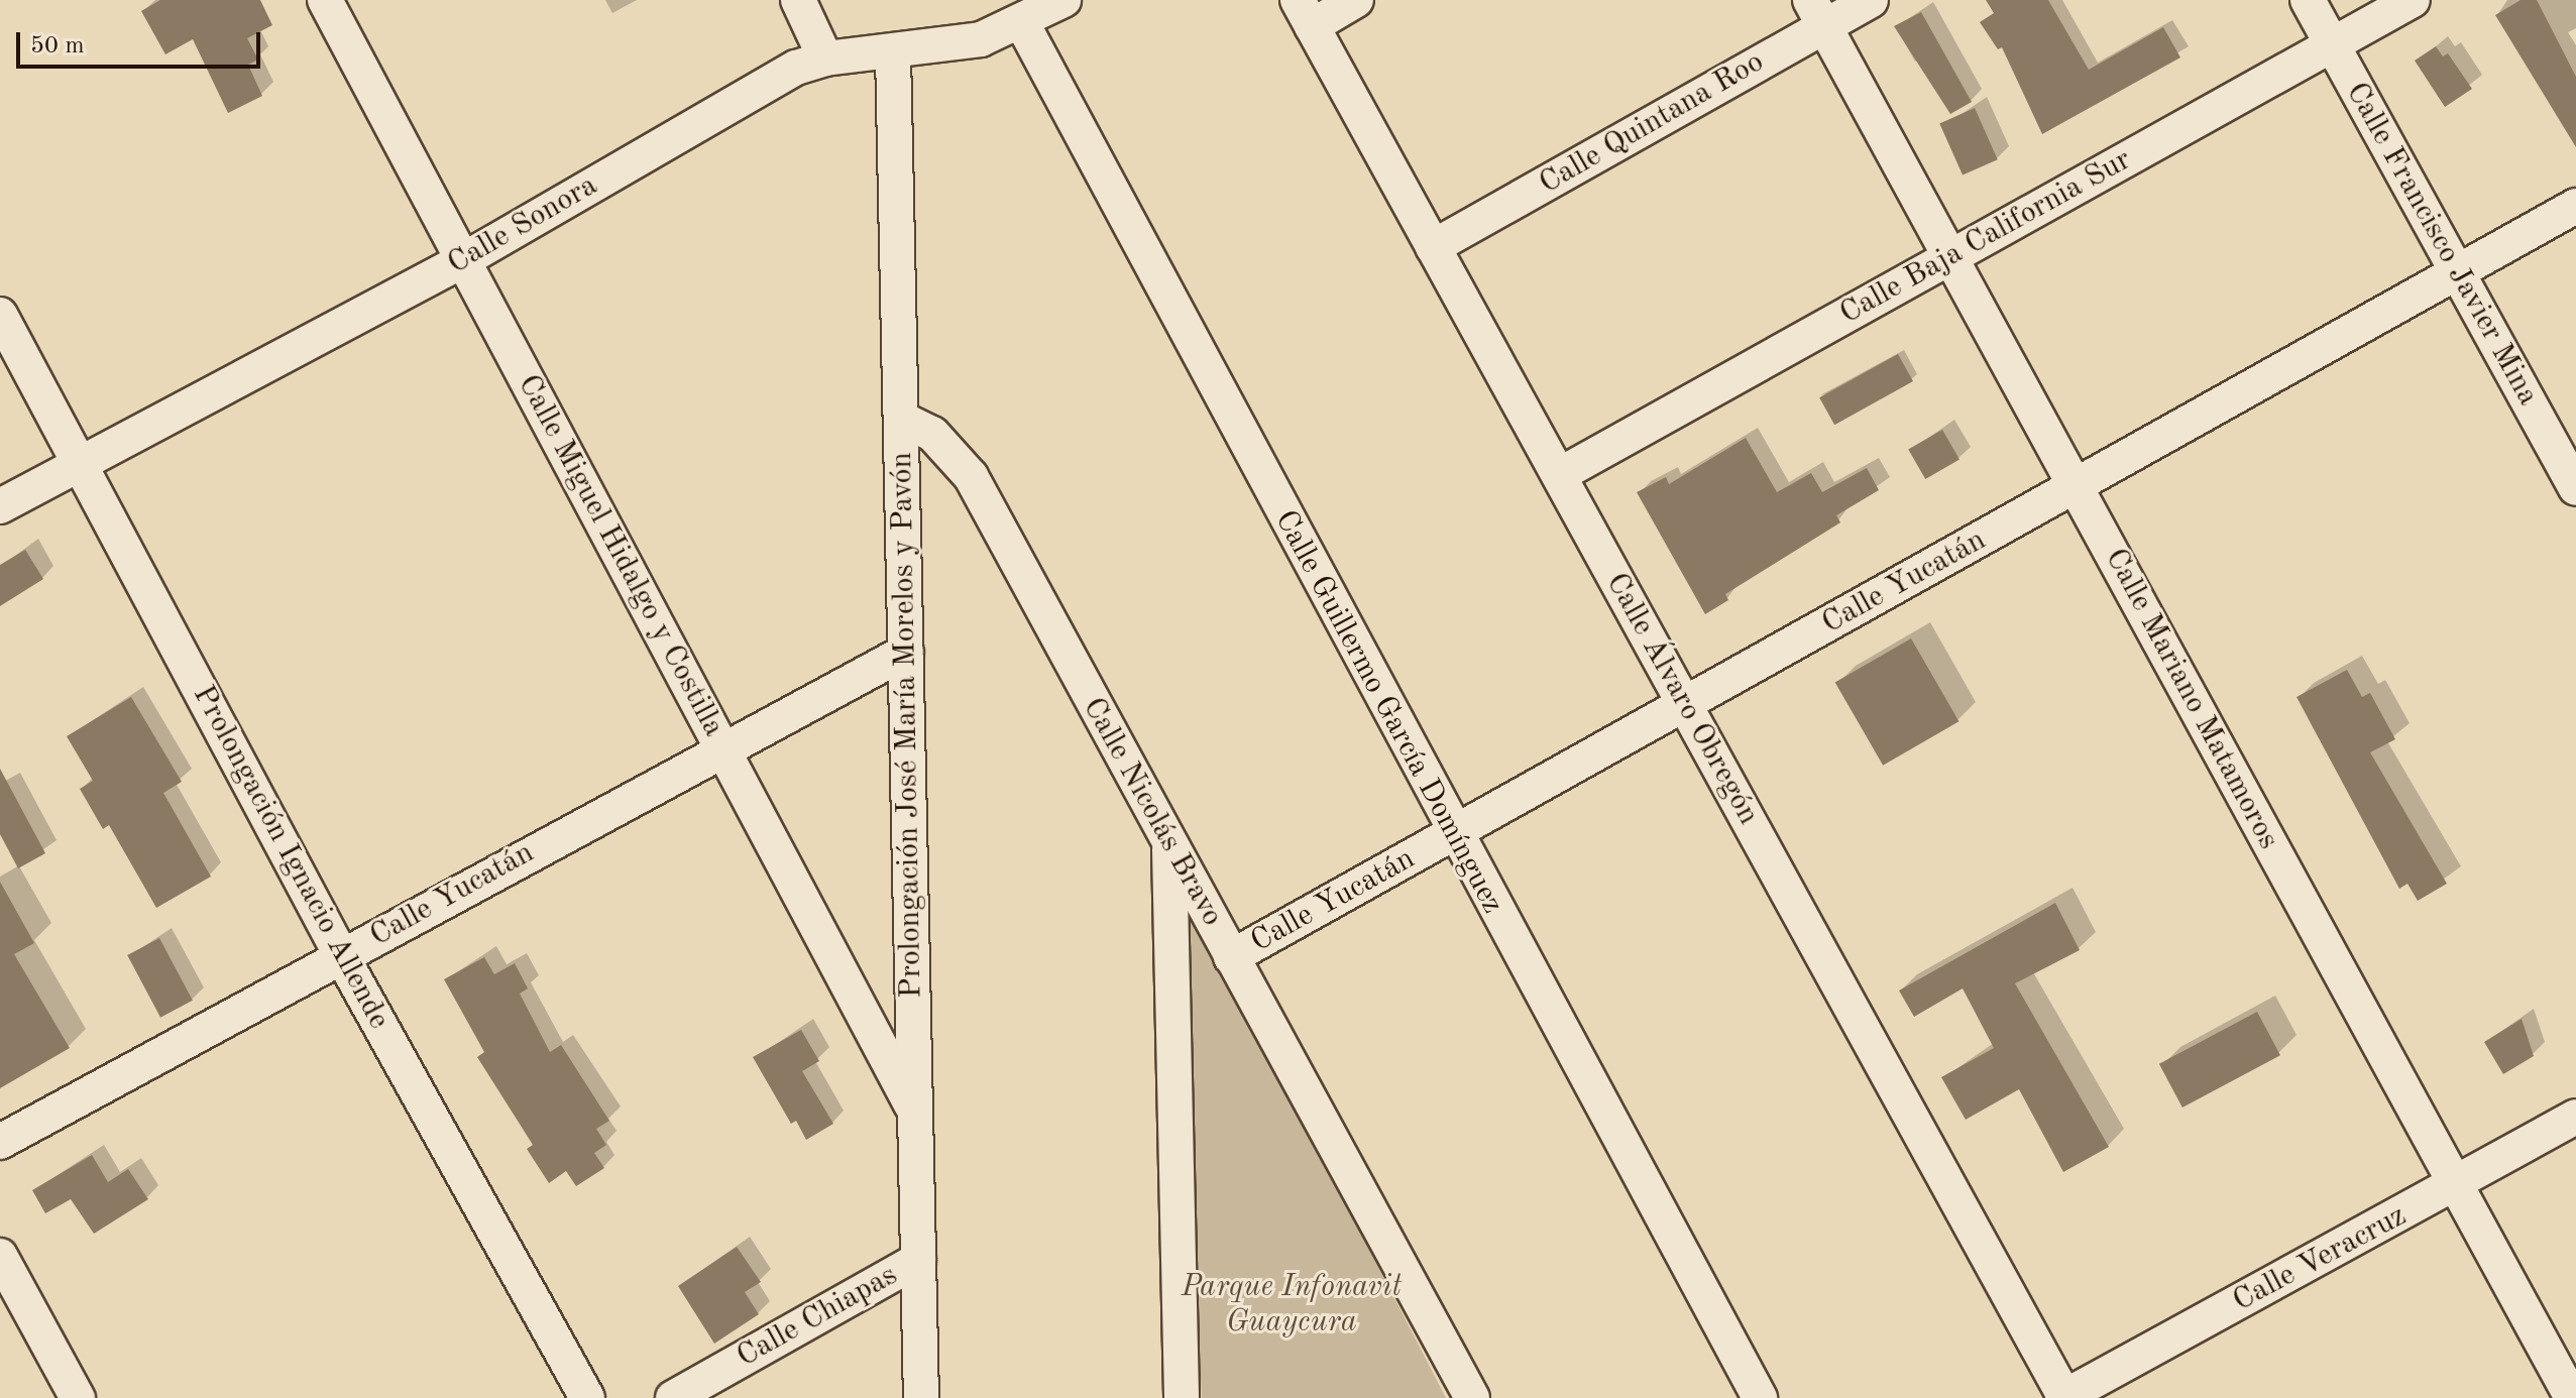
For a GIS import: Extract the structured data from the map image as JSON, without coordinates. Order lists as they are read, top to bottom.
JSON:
{
  "streets": {
    "street": [
      "Calle Quintana Roo",
      "Calle Sonora",
      "Calle Baja California Sur",
      "Calle Francisco Javier Mina",
      "Calle Miguel Hidalgo y Costilla",
      "Calle Yucatán",
      "Calle Álvaro Obregón",
      "Calle Mariano Matamoros",
      "Calle Guillermo García Domínguez",
      "Prolongación José María Morelos y Pavón",
      "Calle Nicolás Bravo",
      "Prolongación Ignacio Allende",
      "Calle Veracruz",
      "Calle Chiapas"
    ]
  },
  "crossings": [
    ["Calle Quintana Roo", "Calle Álvaro Obregón"],
    ["Calle Quintana Roo", "Calle Mariano Matamoros"],
    ["Calle Sonora", "Calle Miguel Hidalgo y Costilla"],
    ["Calle Sonora", "Calle Guillermo García Domínguez"],
    ["Calle Sonora", "Prolongación José María Morelos y Pavón"],
    ["Calle Sonora", "Prolongación Ignacio Allende"],
    ["Calle Baja California Sur", "Calle Francisco Javier Mina"],
    ["Calle Baja California Sur", "Calle Álvaro Obregón"],
    ["Calle Baja California Sur", "Calle Mariano Matamoros"],
    ["Calle Francisco Javier Mina", "Calle Yucatán"],
    ["Calle Miguel Hidalgo y Costilla", "Calle Yucatán"],
    ["Calle Miguel Hidalgo y Costilla", "Prolongación José María Morelos y Pavón"],
    ["Calle Yucatán", "Calle Álvaro Obregón"],
    ["Calle Yucatán", "Calle Mariano Matamoros"],
    ["Calle Yucatán", "Calle Guillermo García Domínguez"],
    ["Calle Yucatán", "Prolongación José María Morelos y Pavón"],
    ["Calle Yucatán", "Calle Nicolás Bravo"],
    ["Calle Yucatán", "Prolongación Ignacio Allende"],
    ["Calle Álvaro Obregón", "Calle Veracruz"],
    ["Calle Mariano Matamoros", "Calle Veracruz"],
    ["Prolongación José María Morelos y Pavón", "Calle Nicolás Bravo"],
    ["Prolongación José María Morelos y Pavón", "Calle Chiapas"]
  ],
  "parks": ["Parque Infonavit Guaycura"],
  "scale_bar": "50 m"
}
